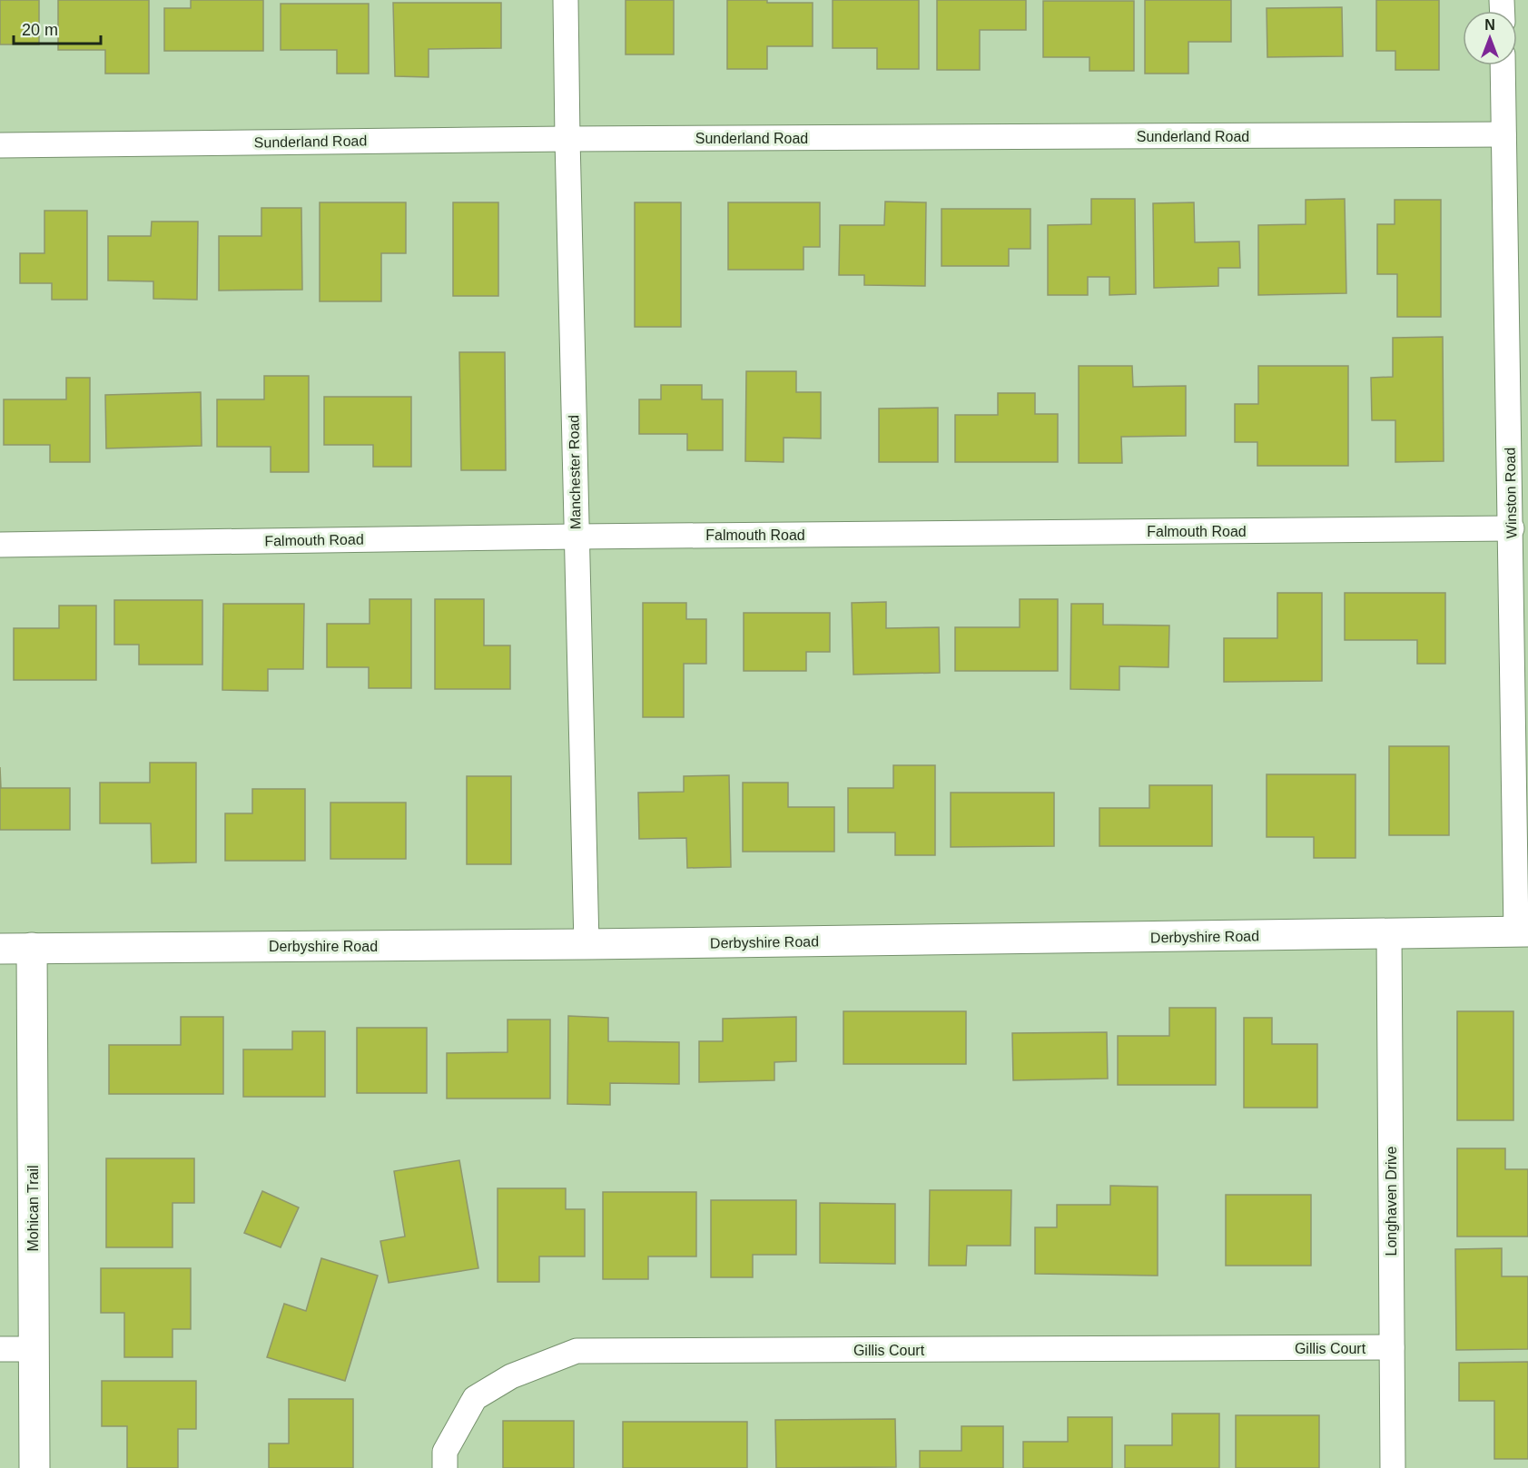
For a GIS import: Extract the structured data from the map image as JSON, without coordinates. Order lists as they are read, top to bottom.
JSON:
{
  "streets": {
    "street": [
      "Sunderland Road",
      "Manchester Road",
      "Winston Road",
      "Falmouth Road",
      "Derbyshire Road",
      "Longhaven Drive",
      "Mohican Trail",
      "Gillis Court"
    ]
  },
  "crossings": [
    ["Sunderland Road", "Manchester Road"],
    ["Sunderland Road", "Winston Road"],
    ["Manchester Road", "Falmouth Road"],
    ["Manchester Road", "Derbyshire Road"],
    ["Winston Road", "Falmouth Road"],
    ["Winston Road", "Derbyshire Road"],
    ["Derbyshire Road", "Longhaven Drive"],
    ["Derbyshire Road", "Mohican Trail"],
    ["Longhaven Drive", "Gillis Court"]
  ],
  "scale_bar": "20 m",
  "north": "top"
}
